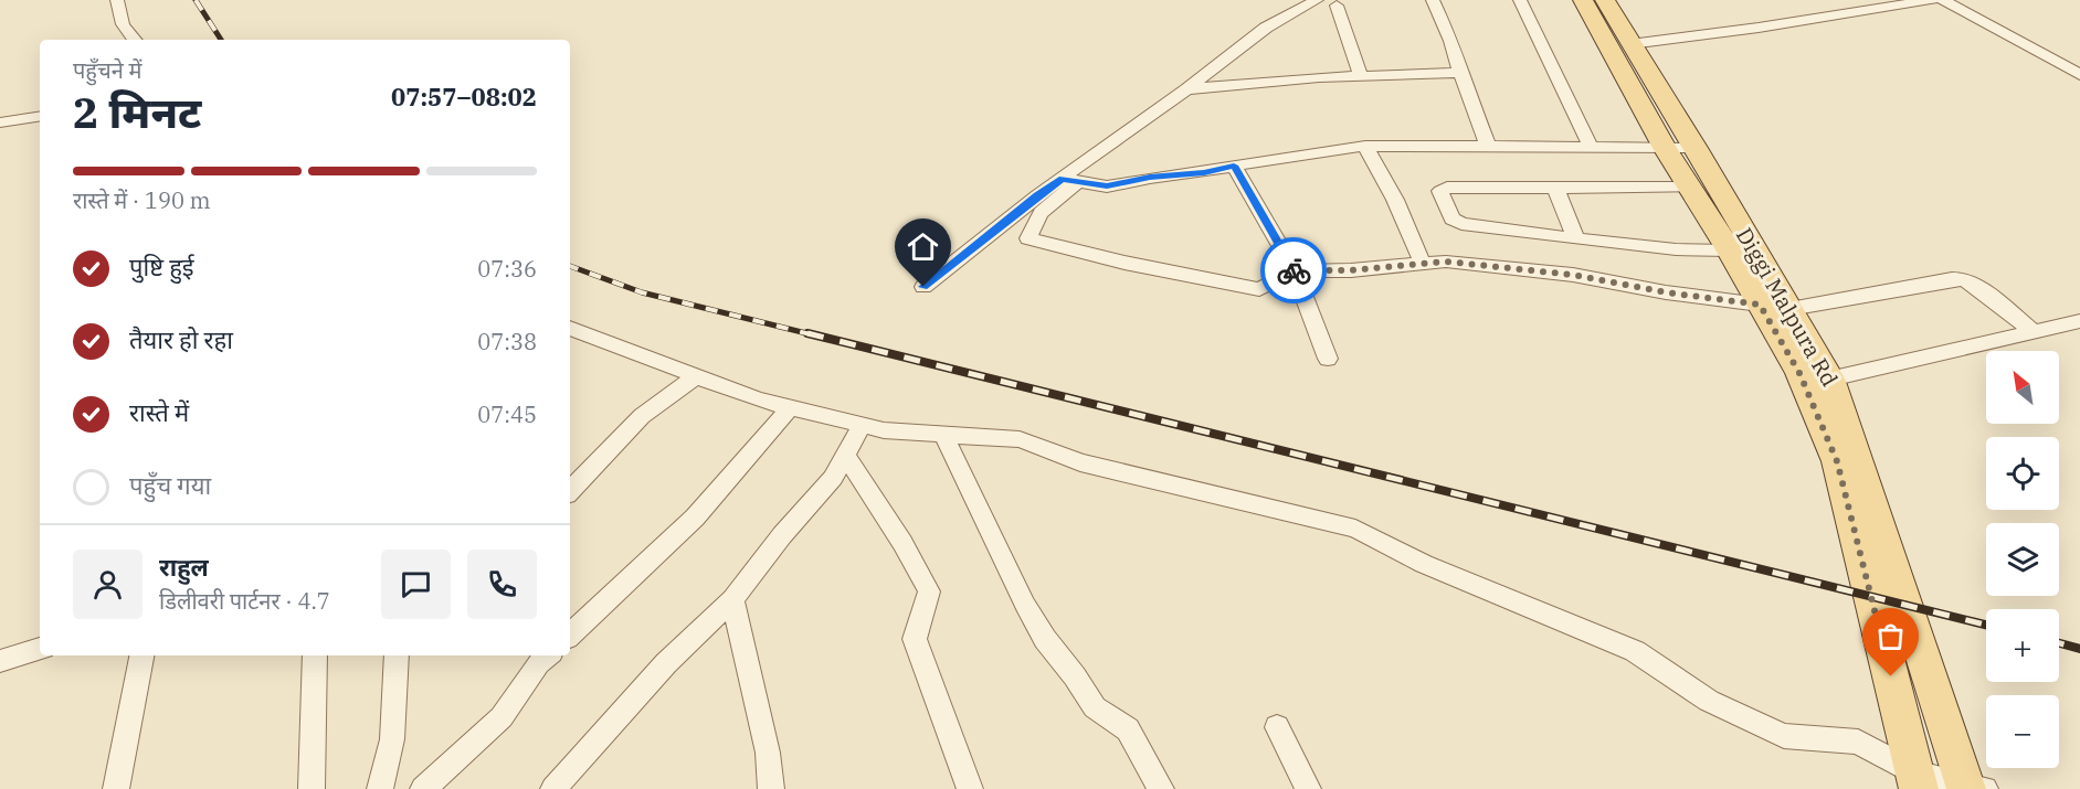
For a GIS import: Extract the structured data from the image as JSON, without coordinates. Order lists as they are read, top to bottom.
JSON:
{
  "streets": {
    "main road": ["Diggi Malpura Rd"]
  },
  "north": "top left",
  "page": {
    "heading": ["2 मिनट", "पहुँचने में", "07:57–08:02"],
    "panel": ["राहुल", "डिलीवरी पार्टनर · 4.7"],
    "bar": "रास्ते में · 190 m",
    "list": [
      ["पुष्टि हुई", "07:36"],
      ["तैयार हो रहा", "07:38"],
      ["रास्ते में", "07:45"],
      "पहुँच गया"
    ],
    "map_buttons": ["+", "−"]
  }
}
